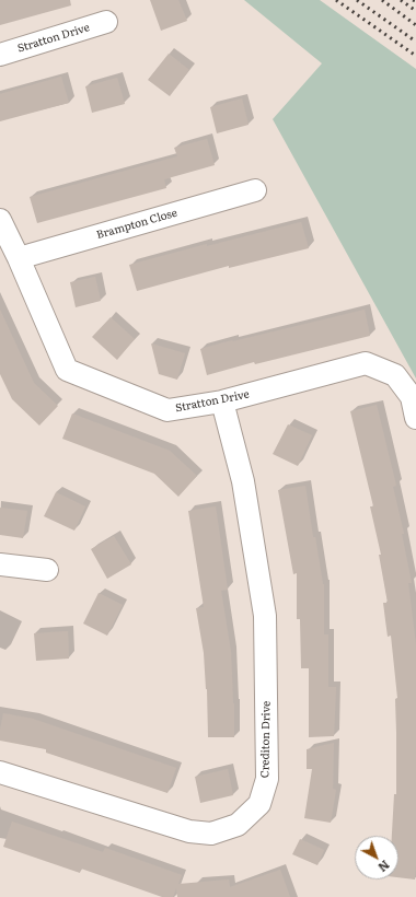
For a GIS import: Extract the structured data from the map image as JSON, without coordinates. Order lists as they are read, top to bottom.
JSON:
{
  "streets": {
    "street": ["Stratton Drive", "Brampton Close", "Crediton Drive"]
  },
  "crossings": [
    ["Stratton Drive", "Brampton Close"],
    ["Stratton Drive", "Crediton Drive"]
  ],
  "north": "bottom right"
}
